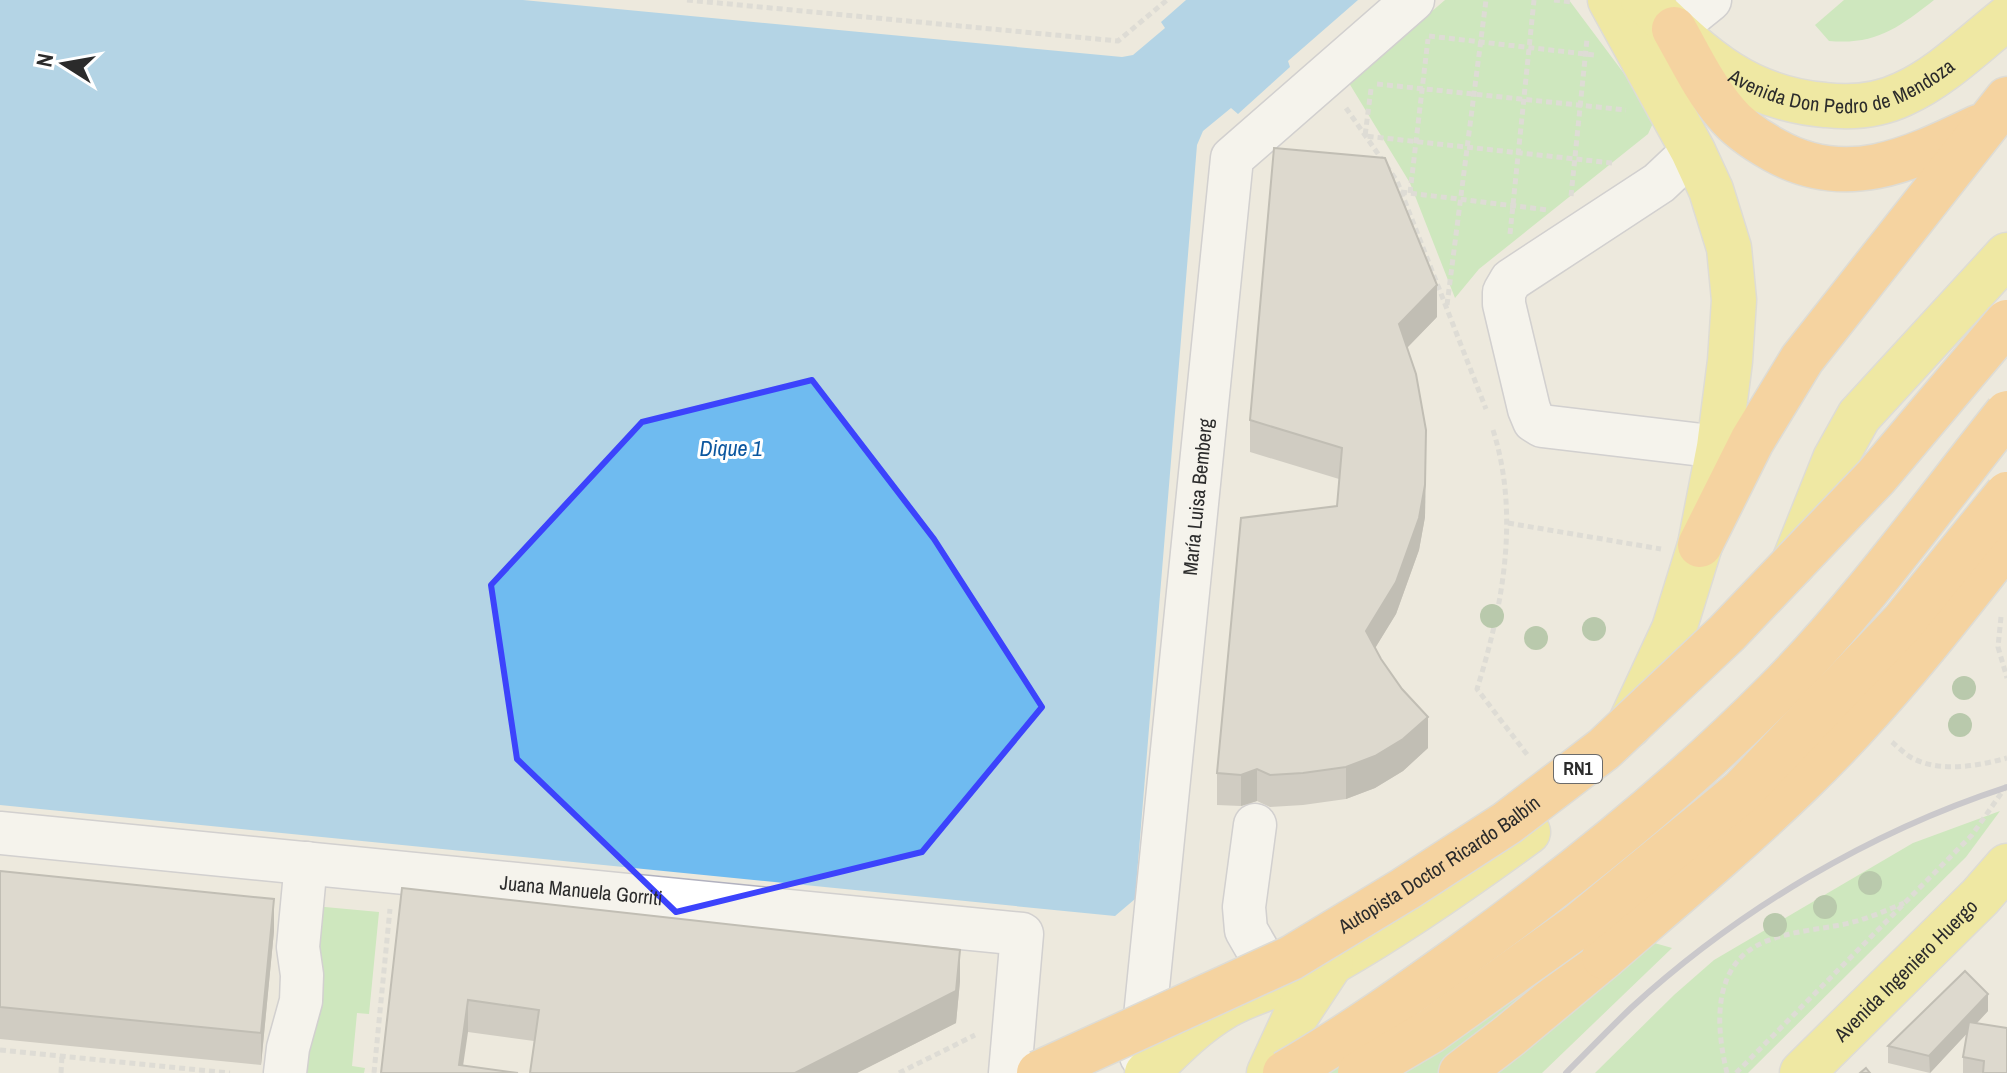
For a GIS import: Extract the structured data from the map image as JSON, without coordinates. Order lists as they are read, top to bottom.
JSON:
{
  "streets": {
    "highway": ["RN1", "Autopista Doctor Ricardo Balbín"],
    "main road": ["Avenida Don Pedro de Mendoza", "Avenida Ingeniero Huergo"],
    "street": ["María Luisa Bemberg", "Juana Manuela Gorriti"]
  },
  "water": ["Dique 1"],
  "north": "left"
}
